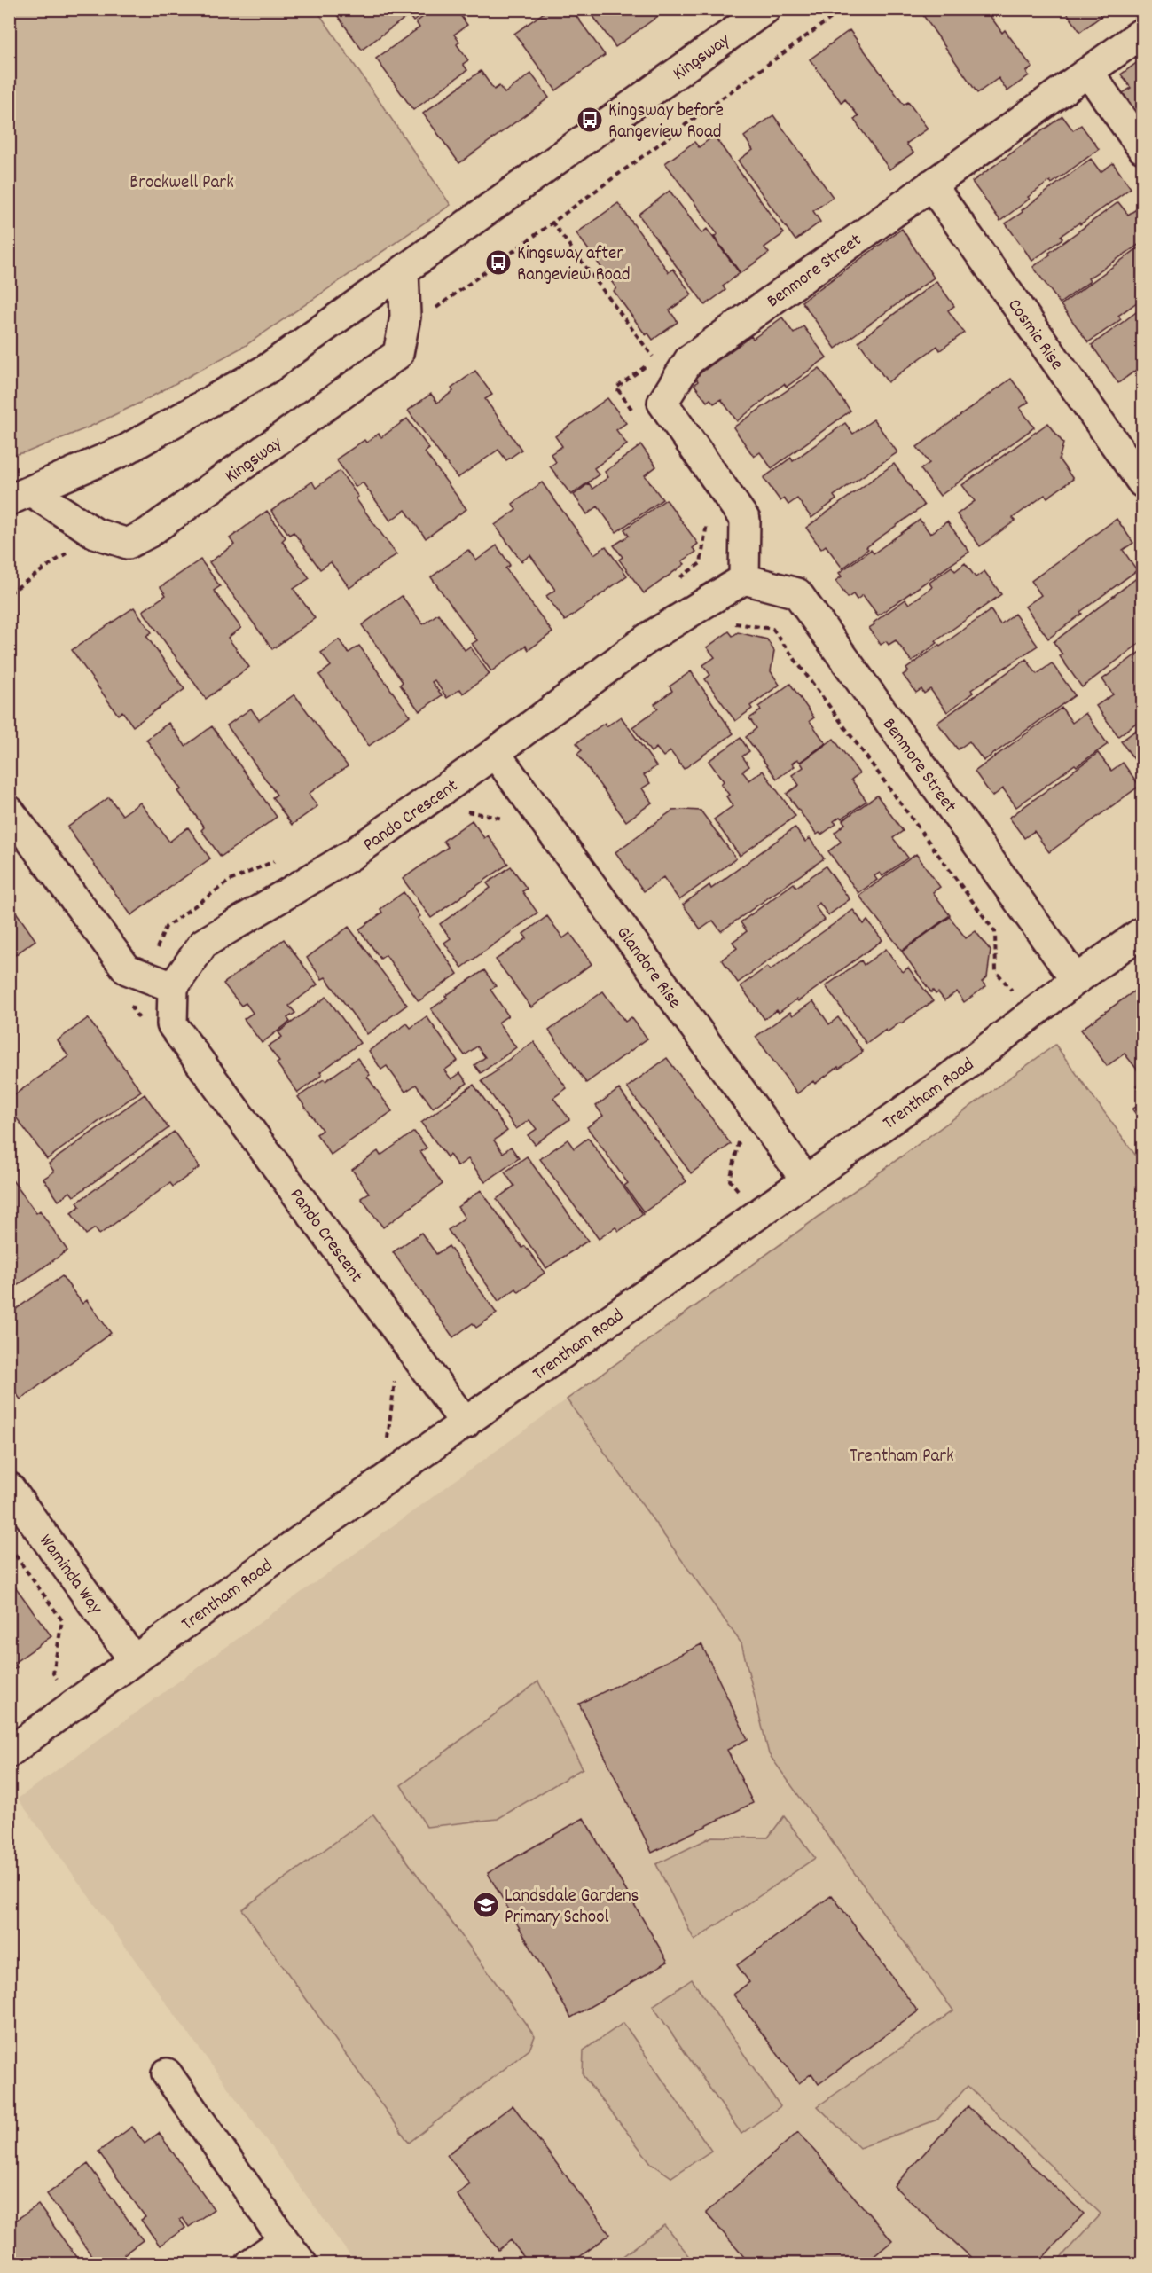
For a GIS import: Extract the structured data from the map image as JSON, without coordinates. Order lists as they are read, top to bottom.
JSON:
{
  "streets": {
    "street": [
      "Kingsway",
      "Benmore Street",
      "Cosmic Rise",
      "Pando Crescent",
      "Glandore Rise",
      "Trentham Road",
      "Waminda Way"
    ]
  },
  "crossings": [
    ["Benmore Street", "Cosmic Rise"],
    ["Benmore Street", "Trentham Road"],
    ["Pando Crescent", "Glandore Rise"],
    ["Pando Crescent", "Trentham Road"],
    ["Glandore Rise", "Trentham Road"],
    ["Trentham Road", "Waminda Way"]
  ],
  "parks": ["Brockwell Park", "Trentham Park"],
  "places": {
    "bus stop": ["Kingsway before Rangeview Road", "Kingsway after Rangeview Road"],
    "school or university": ["Landsdale Gardens Primary School"]
  }
}
